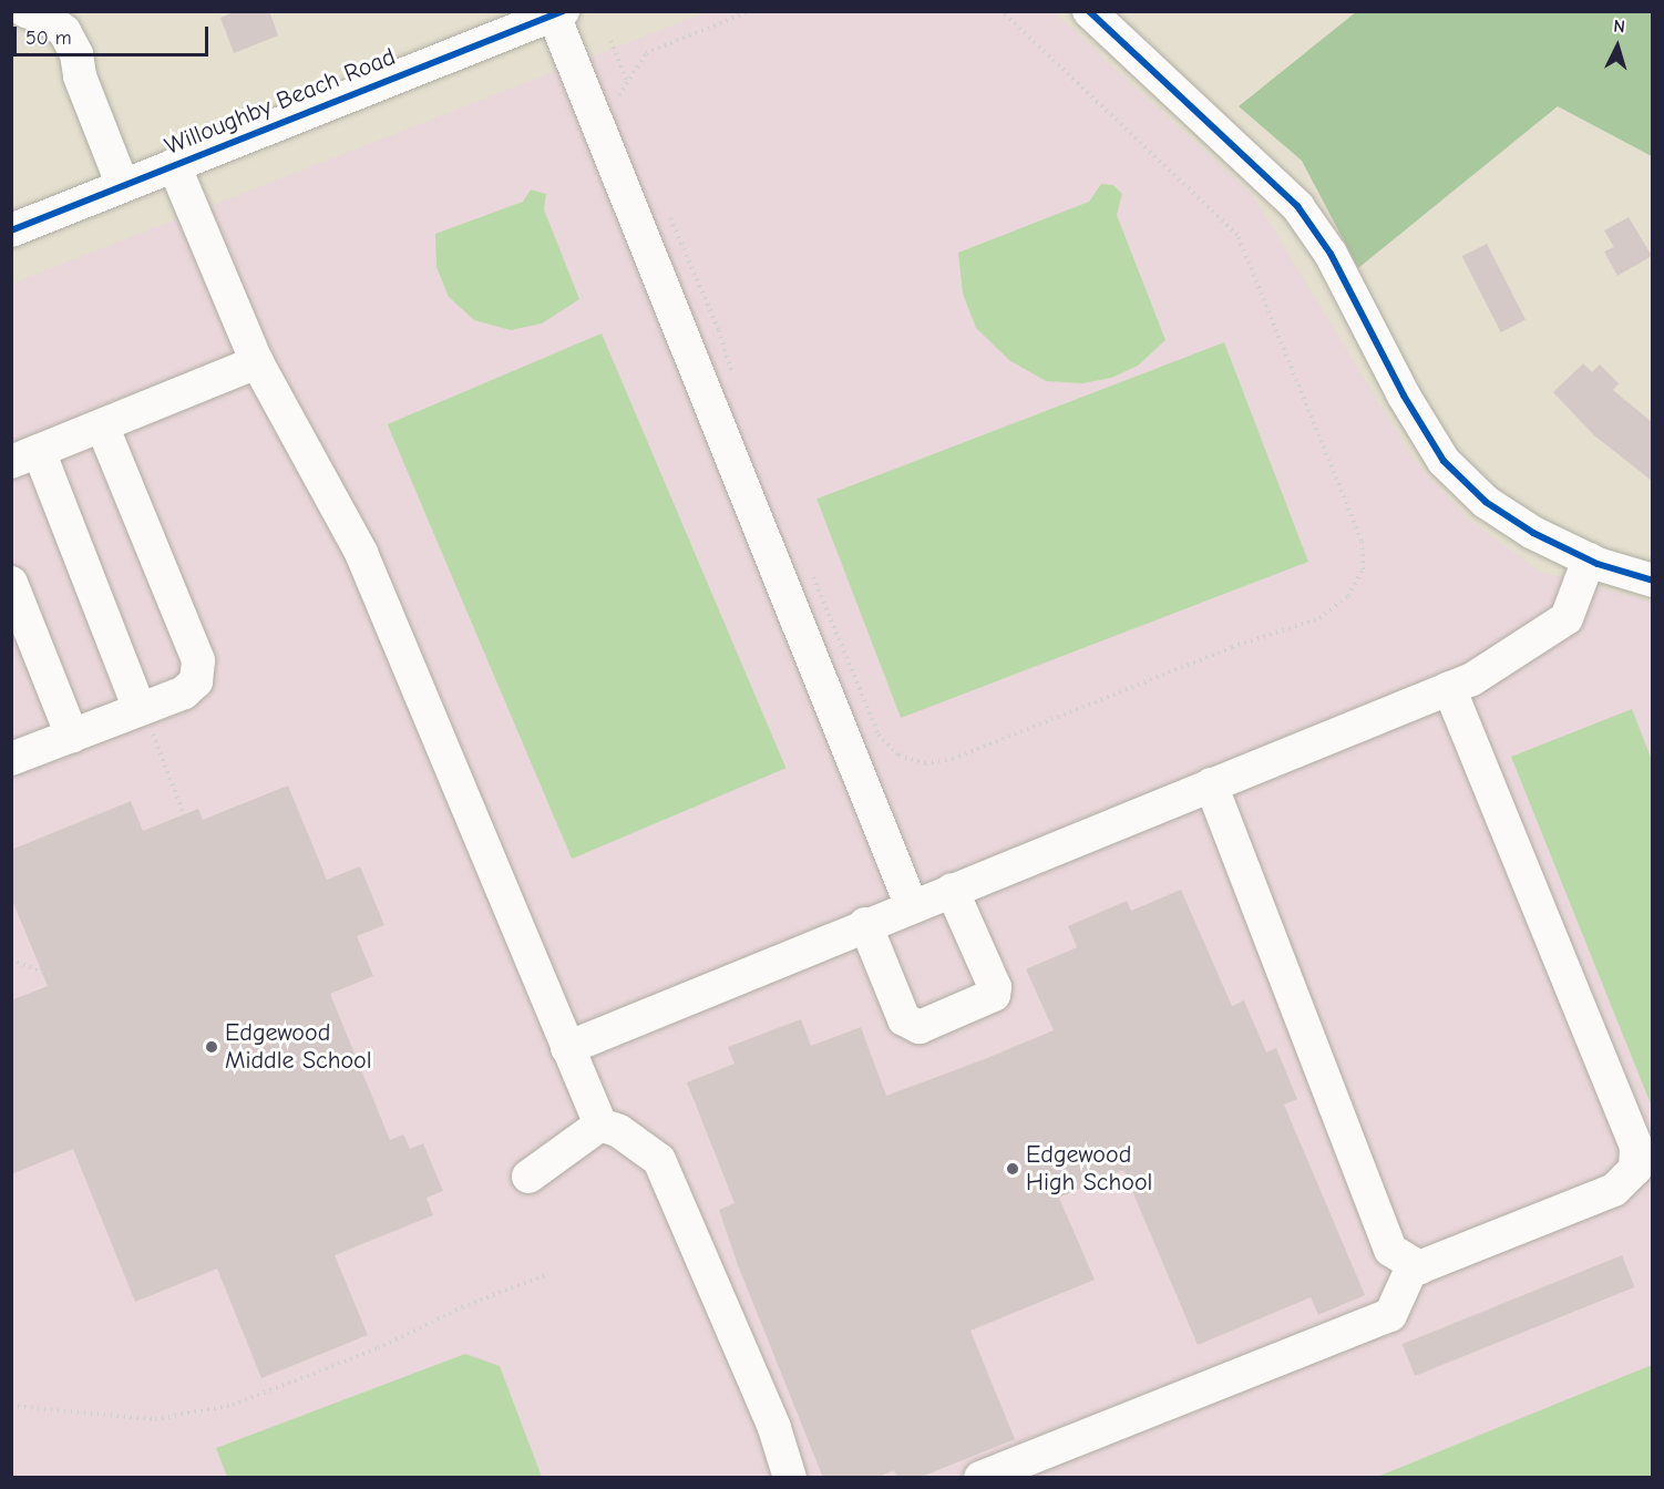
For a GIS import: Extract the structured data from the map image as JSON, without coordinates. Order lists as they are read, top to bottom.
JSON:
{
  "streets": {
    "street": ["Willoughby Beach Road"]
  },
  "places": ["Edgewood Middle School", "Edgewood High School"],
  "scale_bar": "50 m",
  "north": "top"
}
